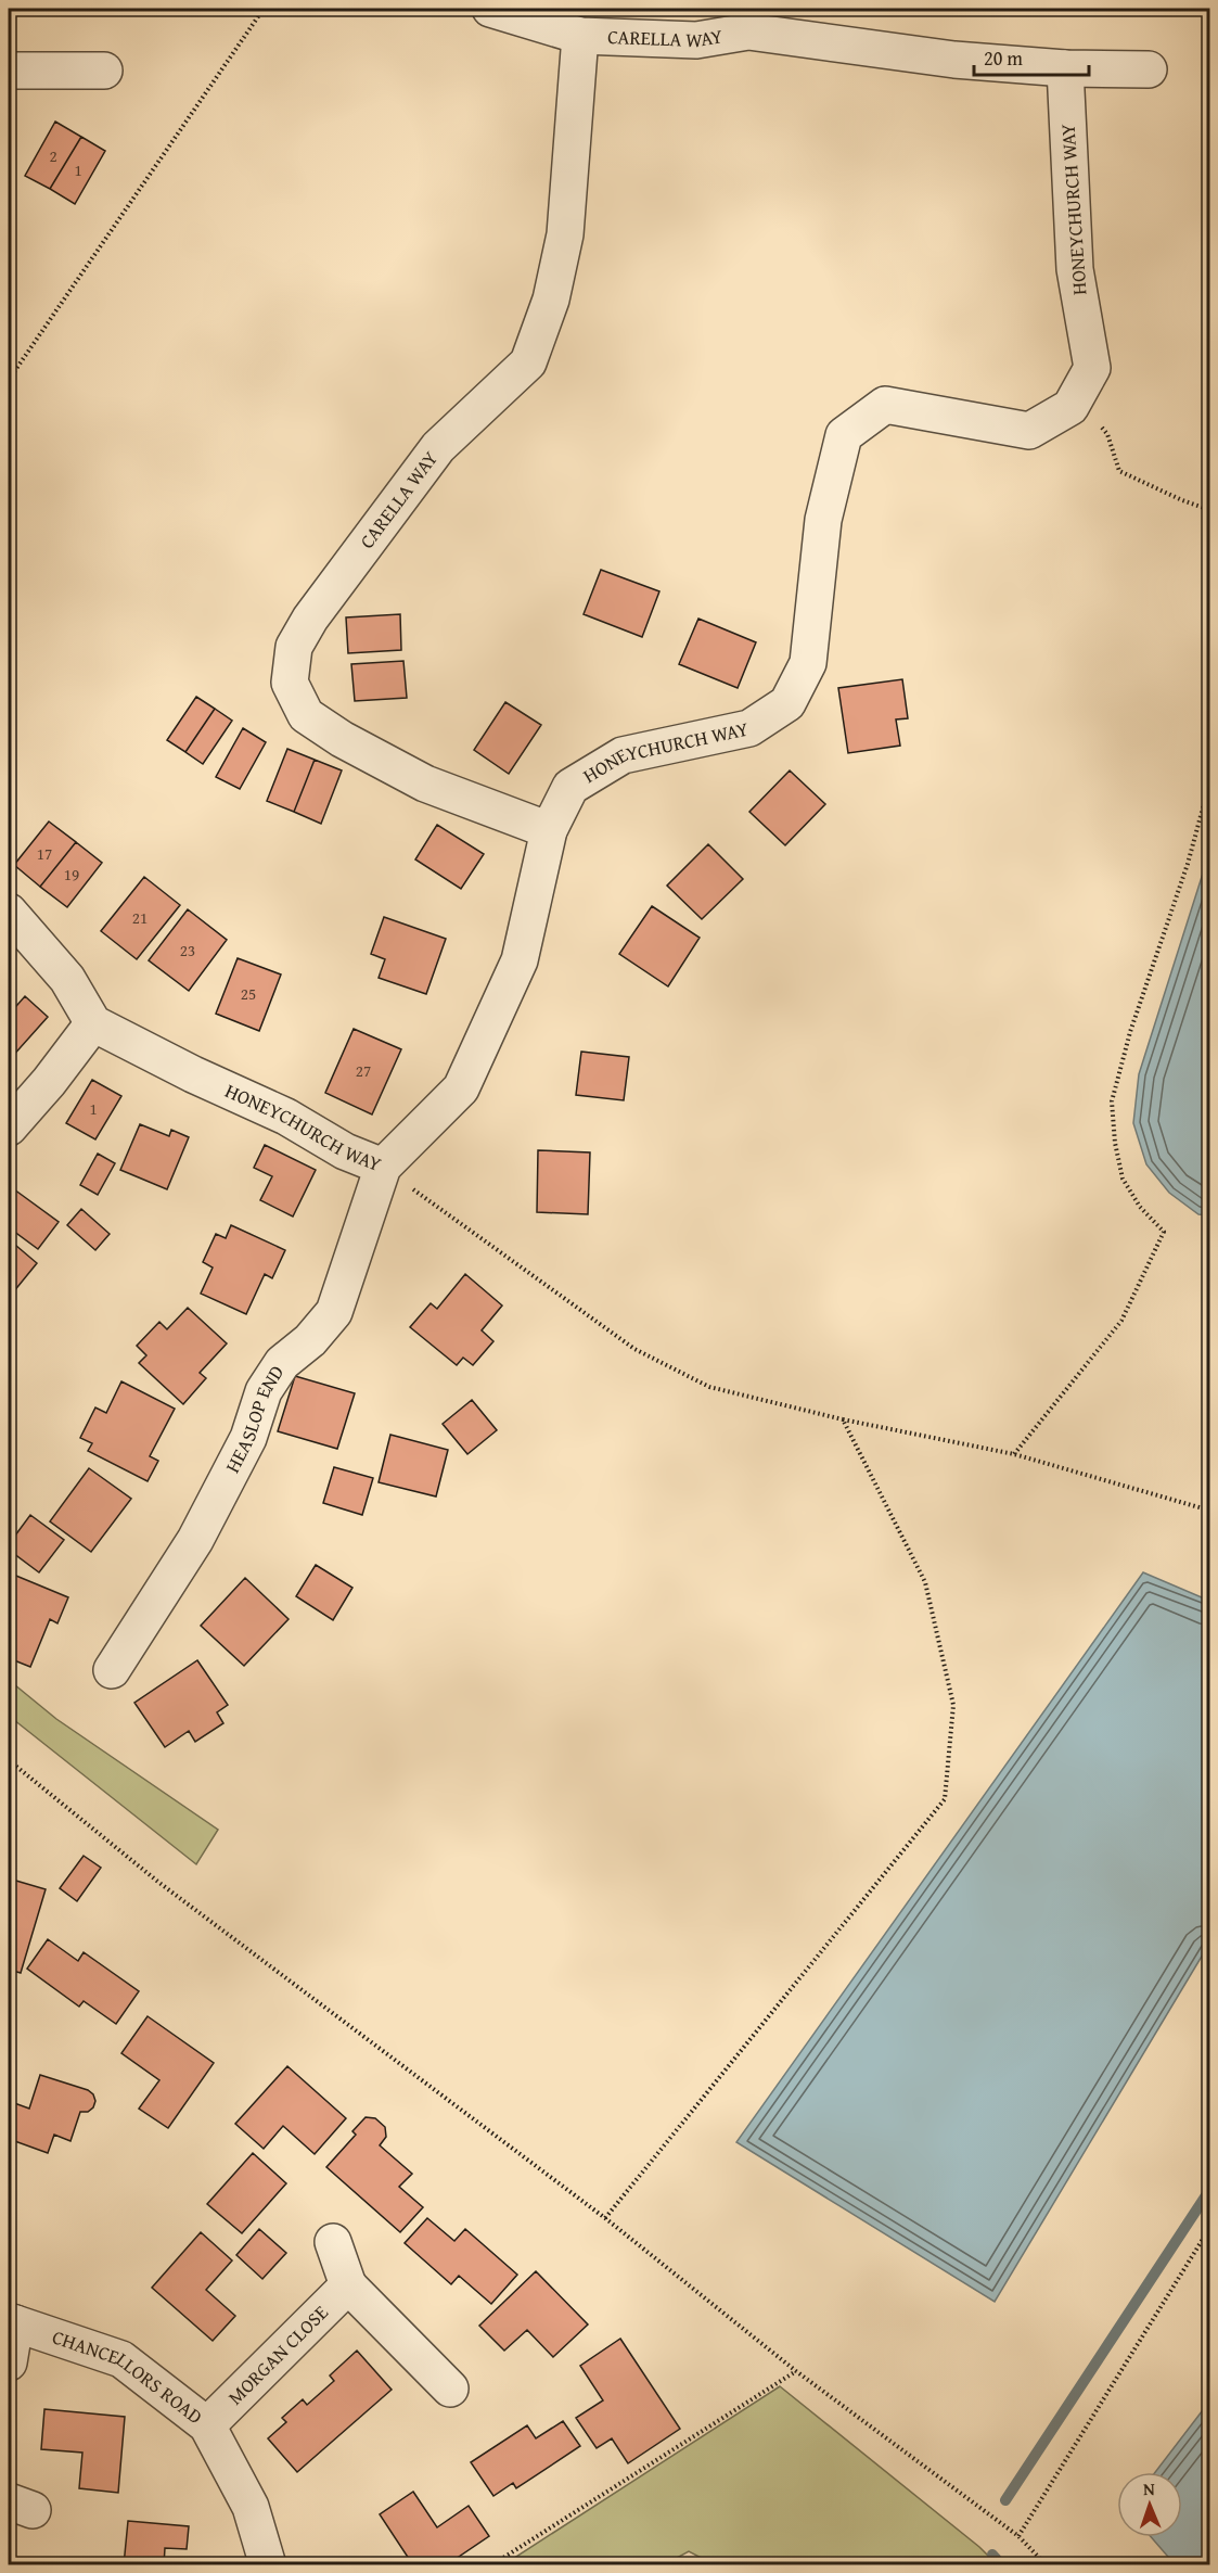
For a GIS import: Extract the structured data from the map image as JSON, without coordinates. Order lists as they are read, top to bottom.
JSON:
{
  "streets": {
    "street": [
      "CARELLA WAY",
      "HONEYCHURCH WAY",
      "HEASLOP END",
      "MORGAN CLOSE",
      "CHANCELLORS ROAD"
    ]
  },
  "crossings": [
    ["CARELLA WAY", "HONEYCHURCH WAY"],
    ["HONEYCHURCH WAY", "HEASLOP END"],
    ["MORGAN CLOSE", "CHANCELLORS ROAD"]
  ],
  "house_numbers": [
    "2",
    "1",
    "17",
    "19",
    "21",
    "23",
    "25",
    "27",
    "1"
  ],
  "scale_bar": "20 m",
  "north": "top"
}
